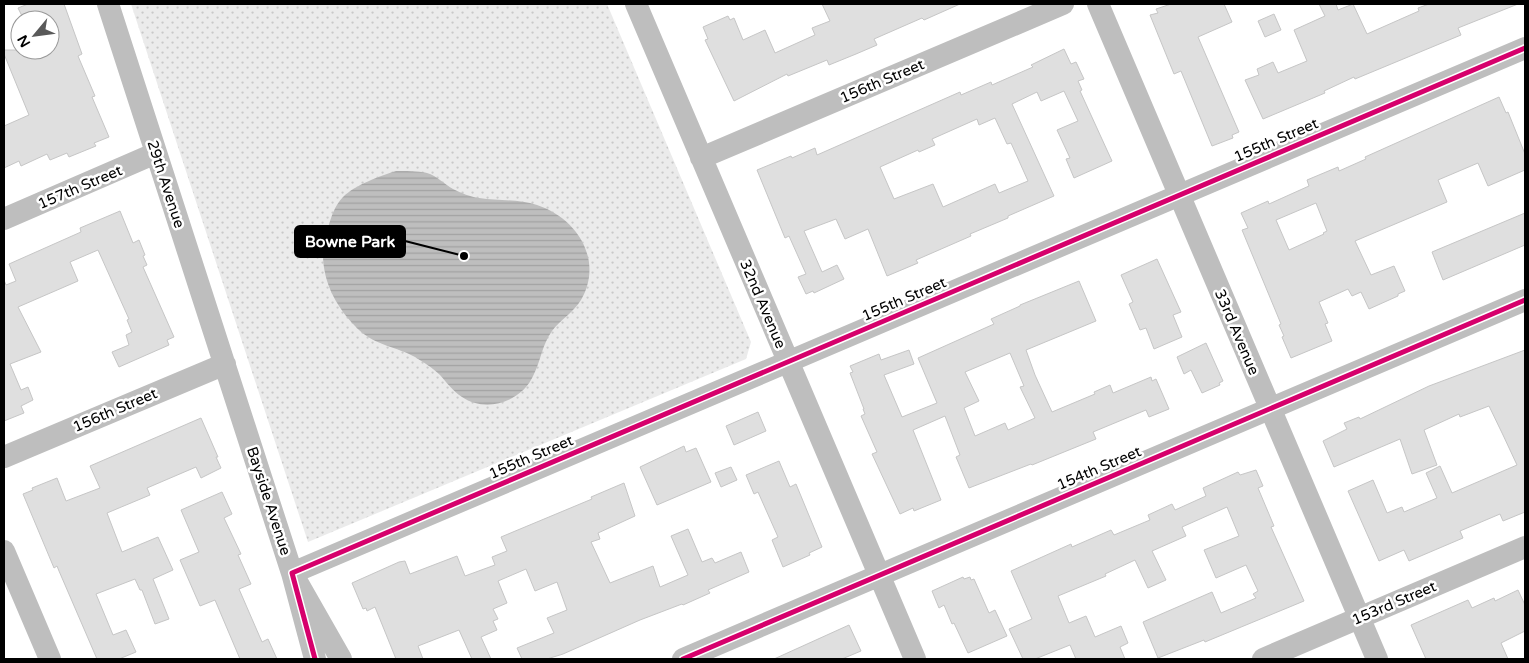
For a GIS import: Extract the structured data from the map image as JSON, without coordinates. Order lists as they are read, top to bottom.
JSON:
{
  "streets": {
    "street": [
      "156th Street",
      "155th Street",
      "29th Avenue",
      "157th Street",
      "32nd Avenue",
      "33rd Avenue",
      "154th Street",
      "Bayside Avenue",
      "153rd Street"
    ]
  },
  "crossings": [
    ["156th Street", "29th Avenue"],
    ["156th Street", "32nd Avenue"],
    ["156th Street", "Bayside Avenue"],
    ["155th Street", "32nd Avenue"],
    ["155th Street", "33rd Avenue"],
    ["155th Street", "Bayside Avenue"],
    ["29th Avenue", "157th Street"],
    ["29th Avenue", "Bayside Avenue"],
    ["32nd Avenue", "154th Street"],
    ["33rd Avenue", "154th Street"],
    ["33rd Avenue", "153rd Street"]
  ],
  "places": ["Bowne Park"],
  "north": "bottom left"
}
